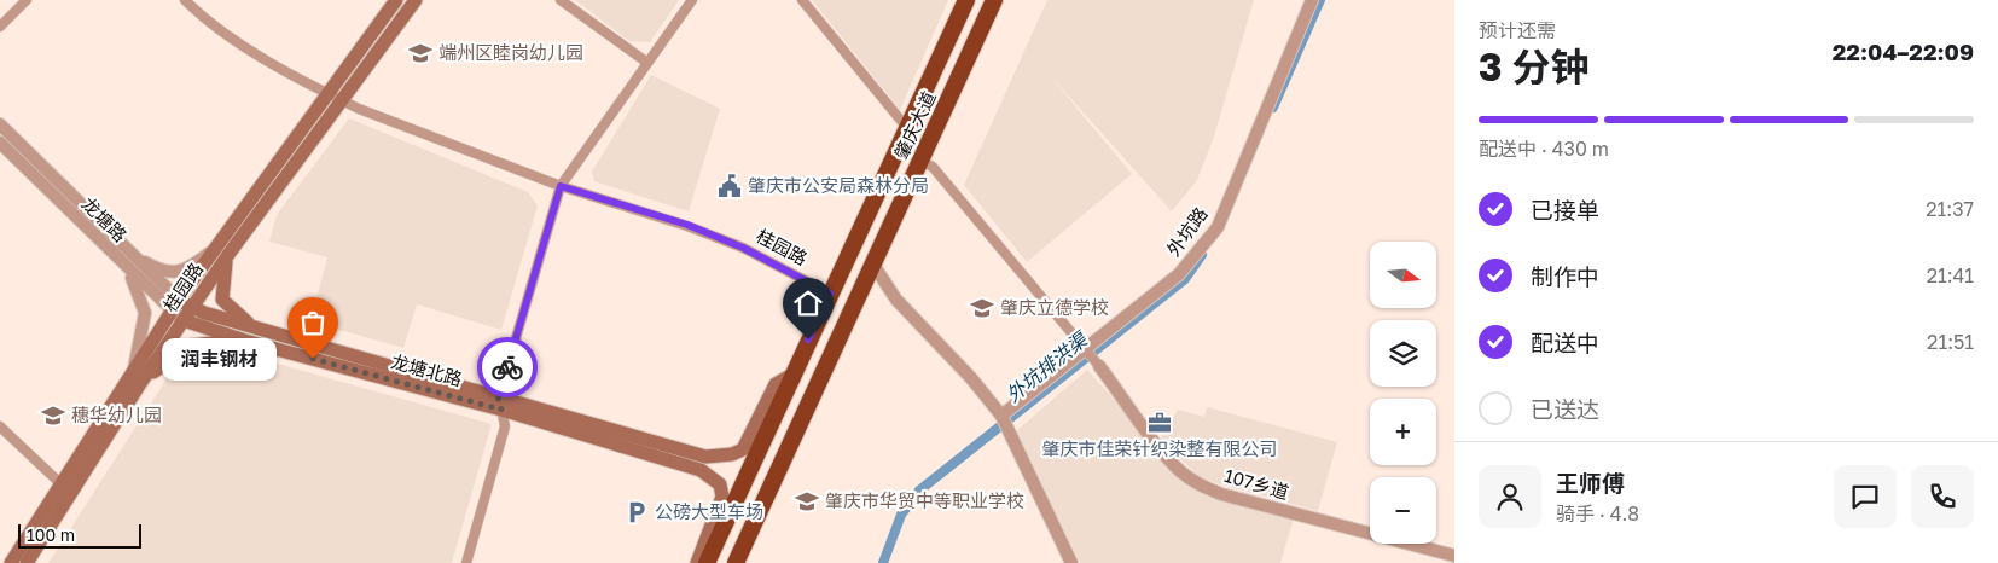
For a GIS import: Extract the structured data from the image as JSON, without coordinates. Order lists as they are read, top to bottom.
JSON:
{
  "streets": {
    "highway": ["肇庆大道"],
    "main road": ["桂园路", "龙塘北路"],
    "street": ["龙塘路", "外坑路", "107乡道"]
  },
  "crossings": [
    ["肇庆大道", "桂园路"],
    ["龙塘路", "桂园路"],
    ["龙塘路", "龙塘北路"],
    ["桂园路", "龙塘北路"]
  ],
  "water": ["外坑排洪渠"],
  "places": {
    "school or university": [
      "端州区睦岗幼儿园",
      "肇庆立德学校",
      "穗华幼儿园",
      "肇庆市华贸中等职业学校"
    ],
    "public building": ["肇庆市公安局森林分局"],
    "other": ["润丰钢材"],
    "office": ["肇庆市佳荣针织染整有限公司"],
    "parking": ["公磅大型车场"]
  },
  "scale_bar": "100 m",
  "north": "right",
  "page": {
    "heading": ["3 分钟", "预计还需", "22:04–22:09"],
    "panel": ["王师傅", "骑手 · 4.8"],
    "bar": "配送中 · 430 m",
    "list": [
      ["已接单", "21:37"],
      ["制作中", "21:41"],
      ["配送中", "21:51"],
      "已送达"
    ],
    "map_buttons": ["+", "−"],
    "bubble": "润丰钢材",
    "scale": "100 m"
  }
}
